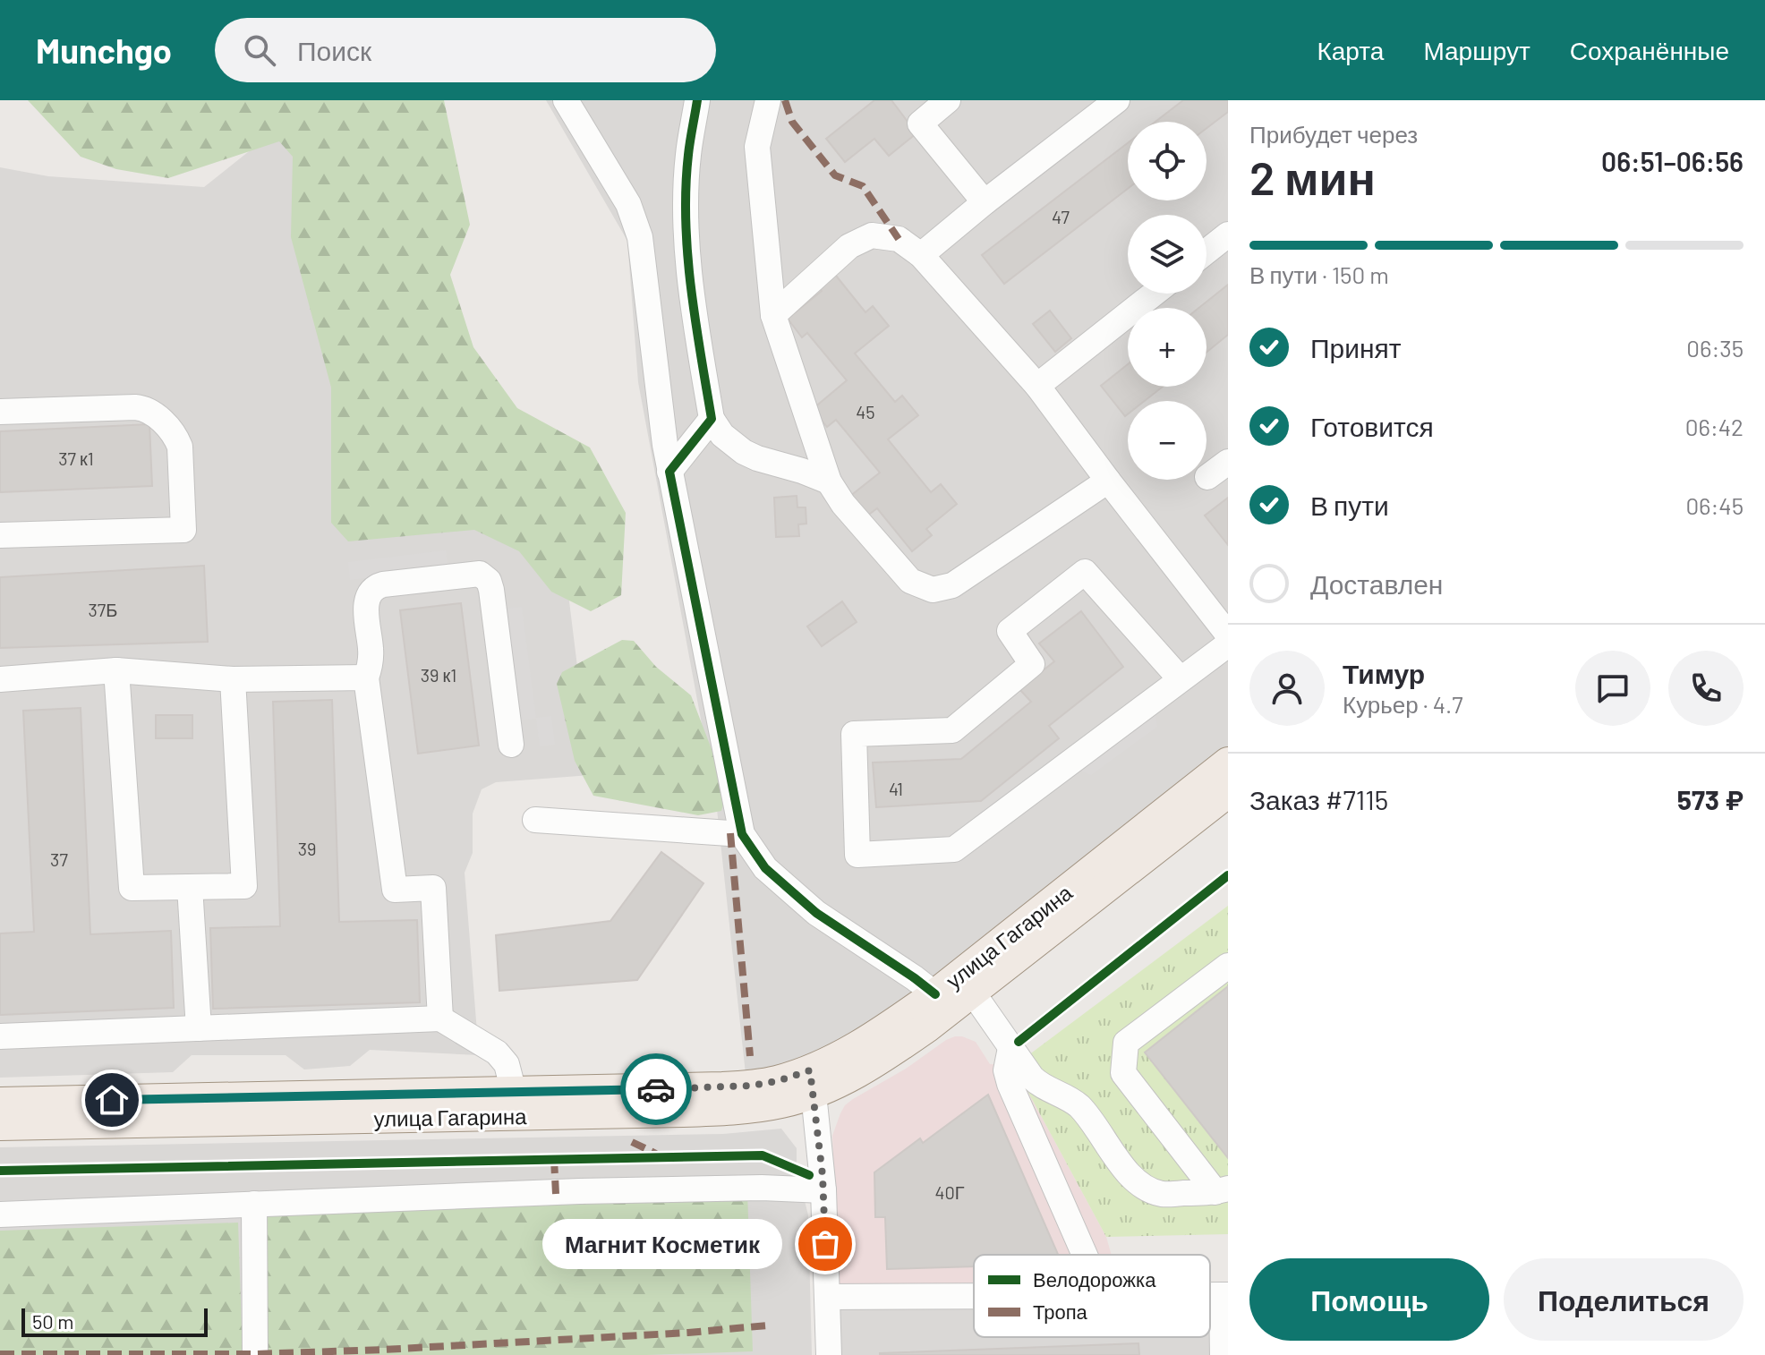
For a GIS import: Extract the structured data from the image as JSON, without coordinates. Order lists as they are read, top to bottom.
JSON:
{
  "streets": {
    "main road": ["улица Гагарина"]
  },
  "places": ["Магнит Косметик"],
  "house_numbers": [
    "47",
    "45",
    "37 к1",
    "37Б",
    "39 к1",
    "41",
    "39",
    "37",
    "40Г"
  ],
  "legend": ["Велодорожка", "Тропа"],
  "scale_bar": "50 m",
  "page": {
    "header": "Munchgo",
    "search": "Поиск",
    "nav": ["Карта", "Маршрут", "Сохранённые"],
    "heading": ["2 мин", "Прибудет через", "06:51–06:56"],
    "panel": [
      "Тимур",
      "Курьер · 4.7",
      "Заказ #7115",
      "573 ₽"
    ],
    "map_buttons": ["+", "−"],
    "bar": "В пути · 150 m",
    "list": [
      ["Принят", "06:35"],
      ["Готовится", "06:42"],
      ["В пути", "06:45"],
      "Доставлен"
    ],
    "bubble": "Магнит Косметик",
    "buttons": ["Помощь", "Поделиться"],
    "scale": "50 m"
  }
}
